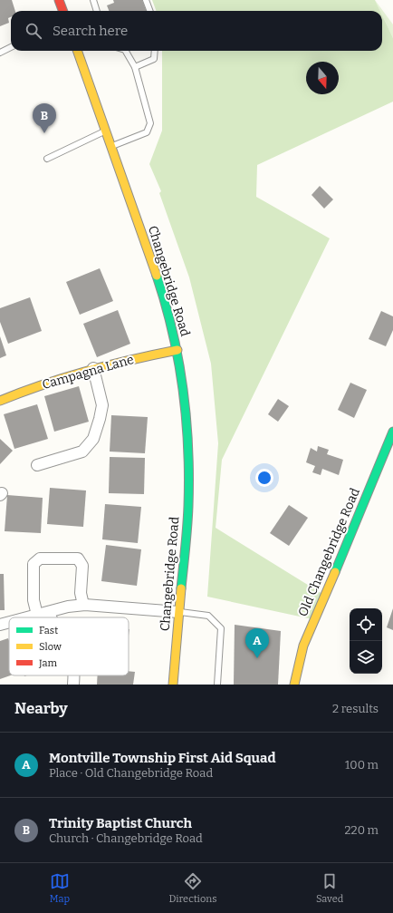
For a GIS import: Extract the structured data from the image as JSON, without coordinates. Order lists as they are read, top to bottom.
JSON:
{
  "streets": {
    "main road": ["Changebridge Road", "Campagna Lane", "Old Changebridge Road"]
  },
  "crossings": [
    ["Changebridge Road", "Campagna Lane"]
  ],
  "legend": ["Fast", "Slow", "Jam"],
  "north": "bottom",
  "page": {
    "search": "Search here",
    "pins": ["B", "A"],
    "heading": ["Nearby", "2 results"],
    "list": [
      {
        "mark": "A",
        "name": "Montville Township First Aid Squad",
        "note": "Place · Old Changebridge Road",
        "value": "100 m"
      },
      {
        "mark": "B",
        "name": "Trinity Baptist Church",
        "note": "Church · Changebridge Road",
        "value": "220 m"
      }
    ],
    "nav": ["Map", "Directions", "Saved"]
  }
}
